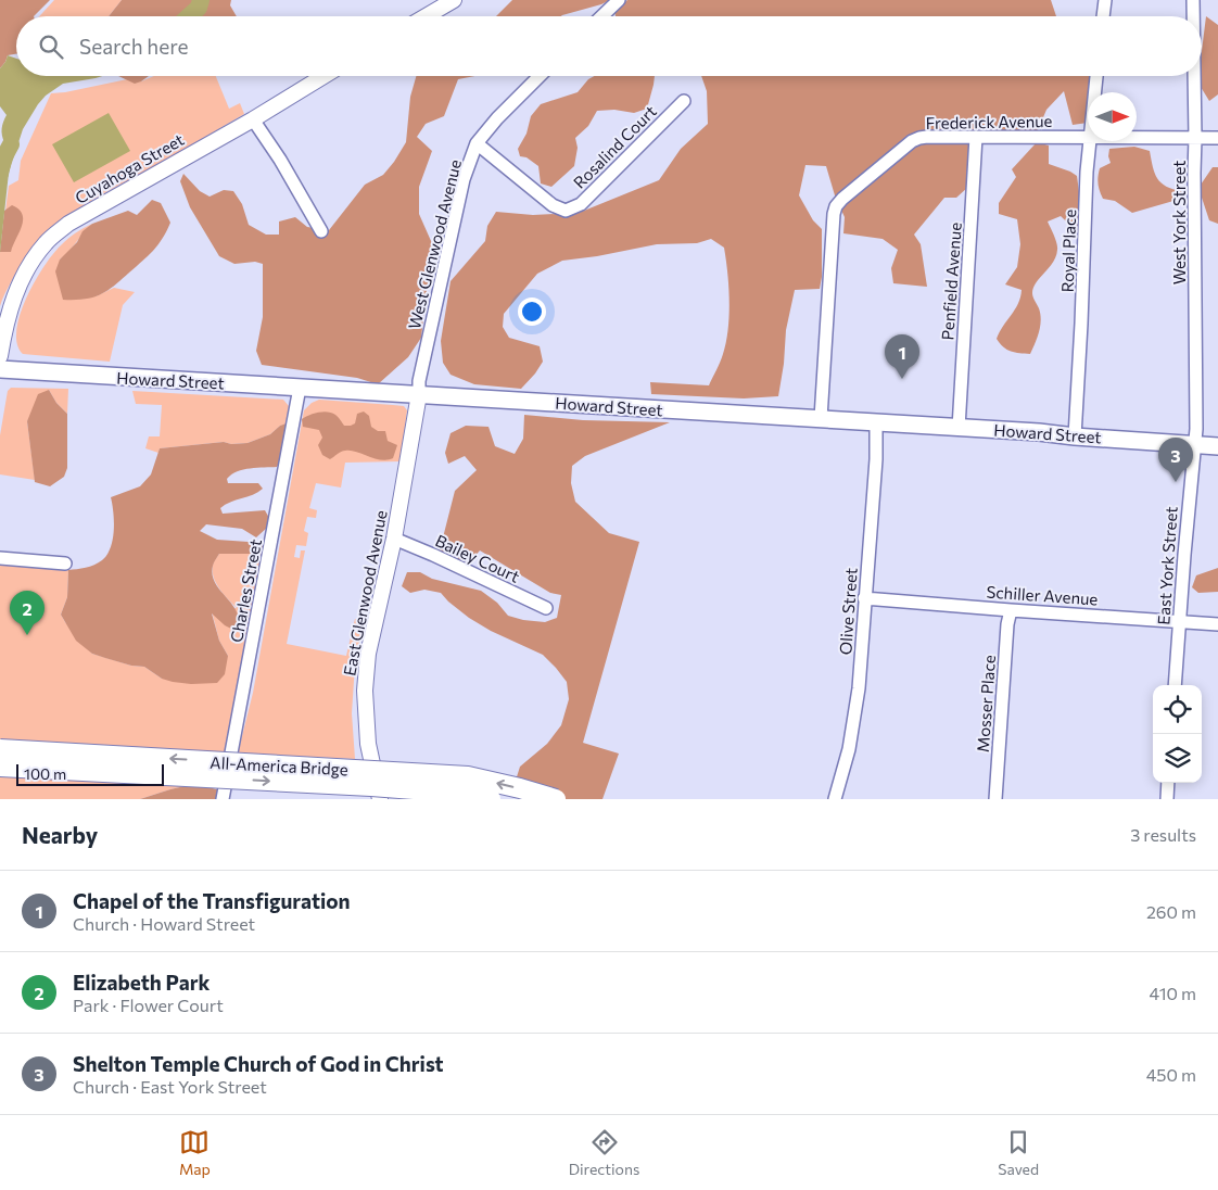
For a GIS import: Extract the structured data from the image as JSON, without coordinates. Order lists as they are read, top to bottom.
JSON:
{
  "streets": {
    "main road": ["Howard Street", "All-America Bridge"],
    "street": [
      "Frederick Avenue",
      "Rosalind Court",
      "Cuyahoga Street",
      "West York Street",
      "West Glenwood Avenue",
      "Royal Place",
      "Penfield Avenue",
      "Bailey Court",
      "East York Street",
      "Charles Street",
      "East Glenwood Avenue",
      "Schiller Avenue",
      "Olive Street",
      "Mosser Place"
    ]
  },
  "crossings": [
    ["Frederick Avenue", "West York Street"],
    ["Frederick Avenue", "Penfield Avenue"],
    ["Frederick Avenue", "Howard Street"],
    ["Rosalind Court", "West Glenwood Avenue"],
    ["West York Street", "Howard Street"],
    ["West York Street", "East York Street"],
    ["West Glenwood Avenue", "Howard Street"],
    ["West Glenwood Avenue", "East Glenwood Avenue"],
    ["Royal Place", "Howard Street"],
    ["Penfield Avenue", "Howard Street"],
    ["Howard Street", "East York Street"],
    ["Howard Street", "Charles Street"],
    ["Howard Street", "East Glenwood Avenue"],
    ["Howard Street", "Olive Street"],
    ["Bailey Court", "East Glenwood Avenue"],
    ["East York Street", "Schiller Avenue"],
    ["Schiller Avenue", "Olive Street"],
    ["Schiller Avenue", "Mosser Place"]
  ],
  "scale_bar": "100 m",
  "north": "right",
  "page": {
    "search": "Search here",
    "pins": ["1", "3", "2"],
    "scale": "100 m",
    "heading": ["Nearby", "3 results"],
    "list": [
      {
        "mark": "1",
        "name": "Chapel of the Transfiguration",
        "note": "Church · Howard Street",
        "value": "260 m"
      },
      {
        "mark": "2",
        "name": "Elizabeth Park",
        "note": "Park · Flower Court",
        "value": "410 m"
      },
      {
        "mark": "3",
        "name": "Shelton Temple Church of God in Christ",
        "note": "Church · East York Street",
        "value": "450 m"
      }
    ],
    "nav": ["Map", "Directions", "Saved"]
  }
}
